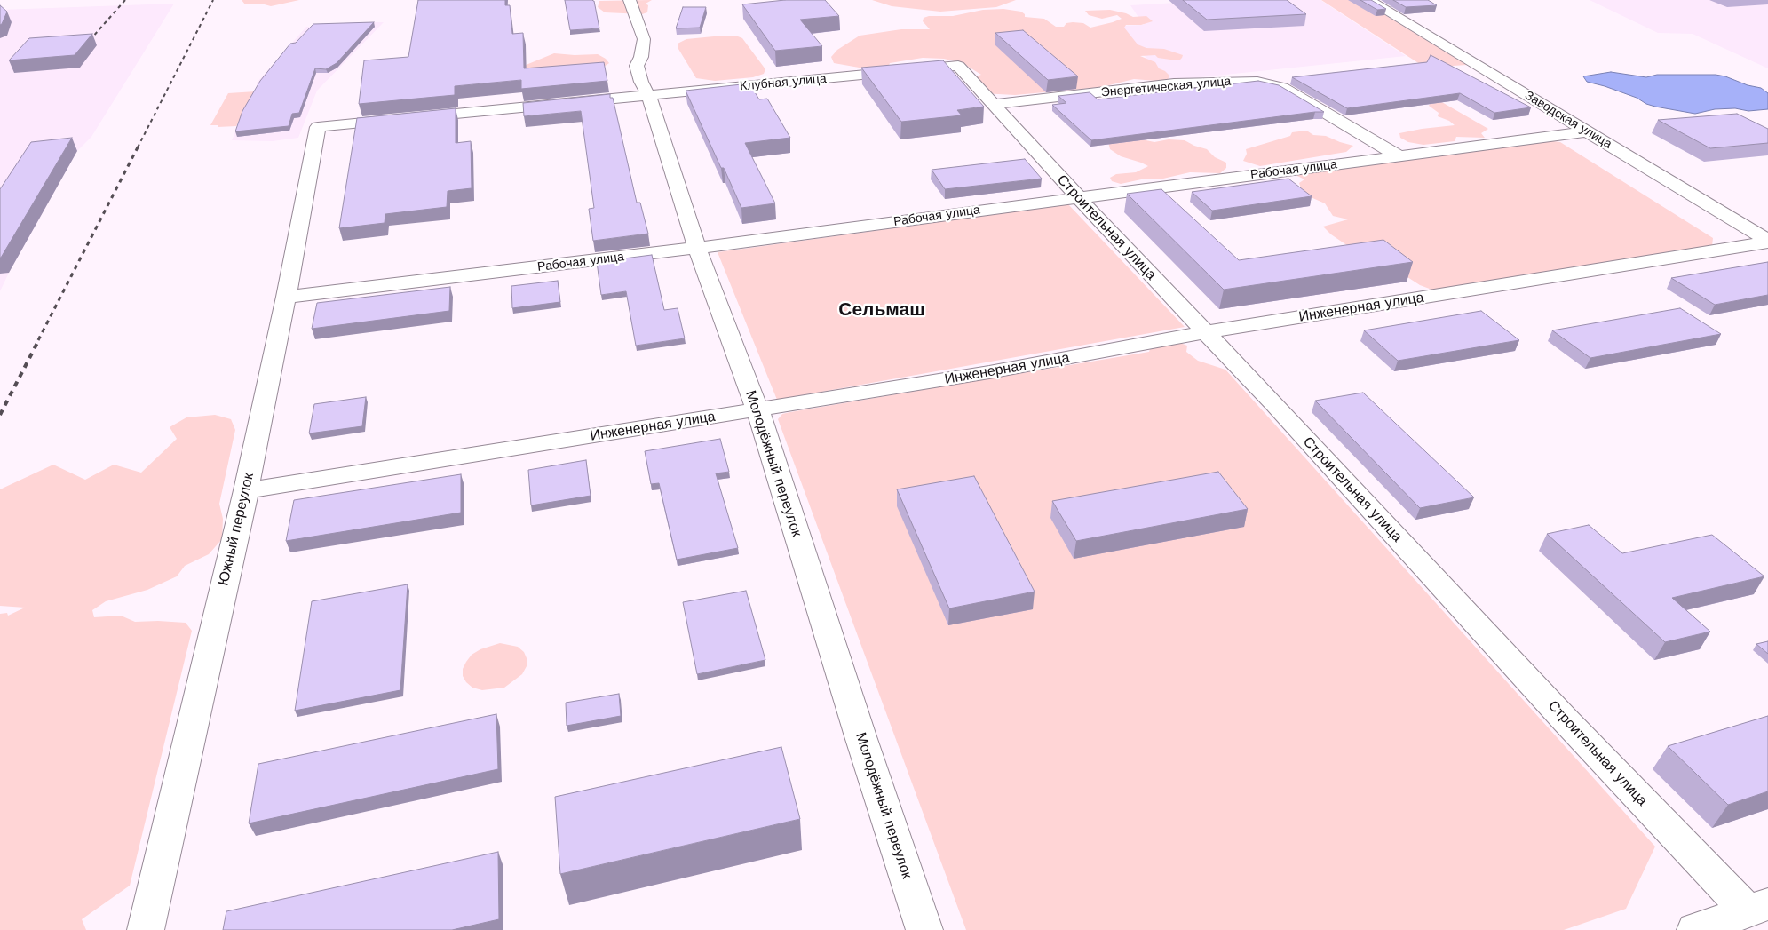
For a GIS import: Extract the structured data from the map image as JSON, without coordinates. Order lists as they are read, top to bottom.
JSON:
{
  "streets": {
    "street": [
      "Клубная улица",
      "Энергетическая улица",
      "Заводская улица",
      "Рабочая улица",
      "Строительная улица",
      "Инженерная улица",
      "Молодёжный переулок",
      "Южный переулок"
    ]
  },
  "crossings": [
    ["Клубная улица", "Строительная улица"],
    ["Клубная улица", "Молодёжный переулок"],
    ["Клубная улица", "Южный переулок"],
    ["Энергетическая улица", "Рабочая улица"],
    ["Энергетическая улица", "Строительная улица"],
    ["Заводская улица", "Рабочая улица"],
    ["Заводская улица", "Инженерная улица"],
    ["Рабочая улица", "Строительная улица"],
    ["Рабочая улица", "Молодёжный переулок"],
    ["Рабочая улица", "Южный переулок"],
    ["Строительная улица", "Инженерная улица"],
    ["Инженерная улица", "Молодёжный переулок"],
    ["Инженерная улица", "Южный переулок"]
  ],
  "districts": ["Сельмаш"]
}
